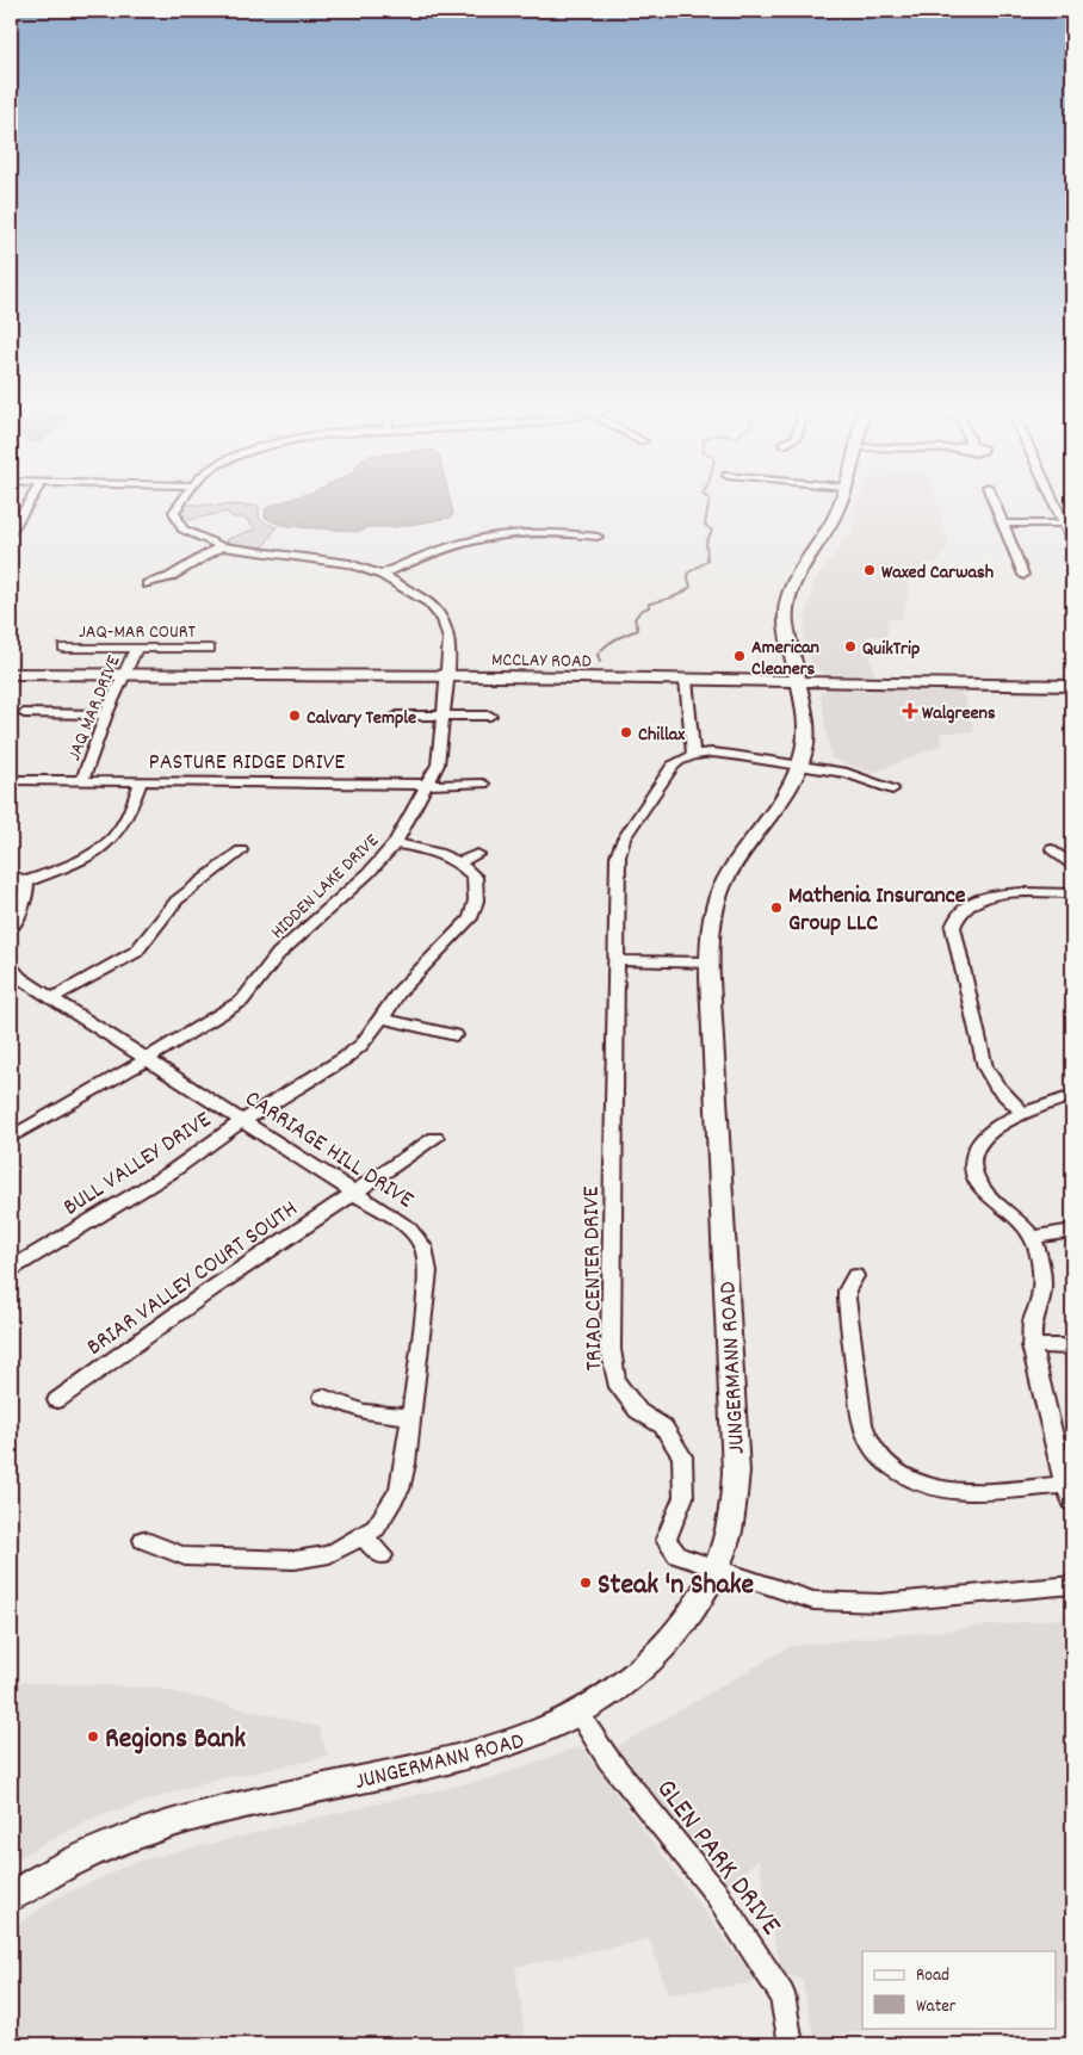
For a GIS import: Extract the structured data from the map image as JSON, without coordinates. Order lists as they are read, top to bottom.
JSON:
{
  "streets": {
    "main road": ["MCCLAY ROAD", "JUNGERMANN ROAD"],
    "street": [
      "JAQ-MAR COURT",
      "JAQ MAR DRIVE",
      "PASTURE RIDGE DRIVE",
      "HIDDEN LAKE DRIVE",
      "CARRIAGE HILL DRIVE",
      "BULL VALLEY DRIVE",
      "BRIAR VALLEY COURT SOUTH",
      "TRIAD CENTER DRIVE",
      "GLEN PARK DRIVE"
    ]
  },
  "crossings": [
    ["JAQ-MAR COURT", "JAQ MAR DRIVE"],
    ["MCCLAY ROAD", "JAQ MAR DRIVE"],
    ["MCCLAY ROAD", "HIDDEN LAKE DRIVE"],
    ["MCCLAY ROAD", "JUNGERMANN ROAD"],
    ["JAQ MAR DRIVE", "PASTURE RIDGE DRIVE"],
    ["PASTURE RIDGE DRIVE", "HIDDEN LAKE DRIVE"],
    ["HIDDEN LAKE DRIVE", "CARRIAGE HILL DRIVE"],
    ["CARRIAGE HILL DRIVE", "BULL VALLEY DRIVE"],
    ["CARRIAGE HILL DRIVE", "BRIAR VALLEY COURT SOUTH"],
    ["TRIAD CENTER DRIVE", "JUNGERMANN ROAD"],
    ["JUNGERMANN ROAD", "GLEN PARK DRIVE"]
  ],
  "places": {
    "other": [
      "Waxed Carwash",
      "QuikTrip",
      "American Cleaners",
      "Calvary Temple",
      "Chillax",
      "Mathenia Insurance Group LLC",
      "Steak 'n Shake",
      "Regions Bank"
    ],
    "health": ["Walgreens"]
  },
  "legend": ["Road", "Water"]
}
